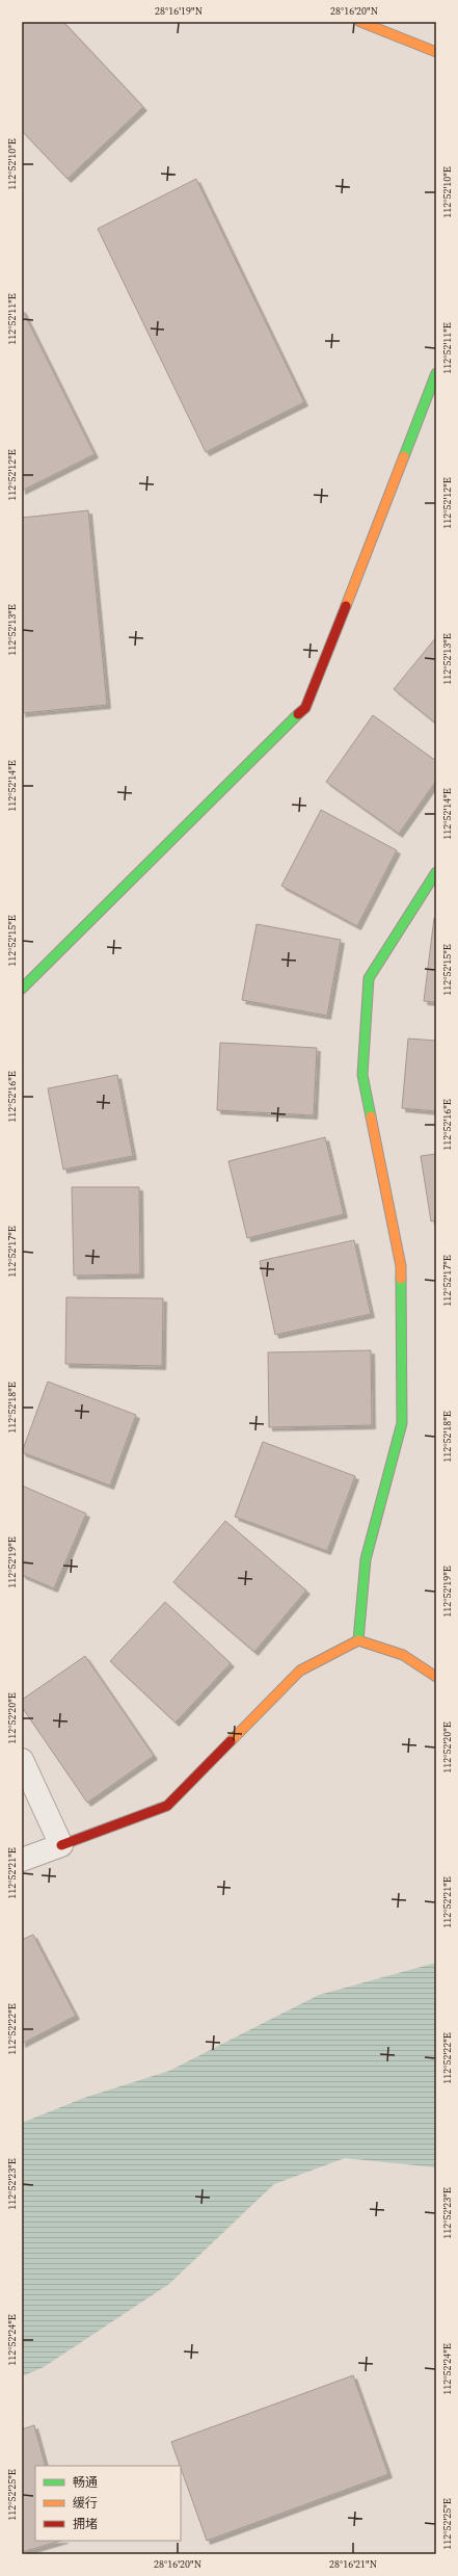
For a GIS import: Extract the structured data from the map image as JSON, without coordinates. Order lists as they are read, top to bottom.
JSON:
{
  "legend": ["畅通", "缓行", "拥堵"],
  "coordinates": [
    "28°16'19\"N",
    "28°16'20\"N",
    "112°52'10\"E",
    "112°52'11\"E",
    "112°52'12\"E",
    "112°52'13\"E",
    "112°52'14\"E",
    "112°52'15\"E",
    "112°52'16\"E",
    "112°52'17\"E",
    "112°52'18\"E",
    "112°52'19\"E",
    "112°52'20\"E",
    "112°52'21\"E",
    "112°52'22\"E",
    "112°52'23\"E",
    "112°52'24\"E",
    "112°52'25\"E",
    "28°16'21\"N"
  ]
}
